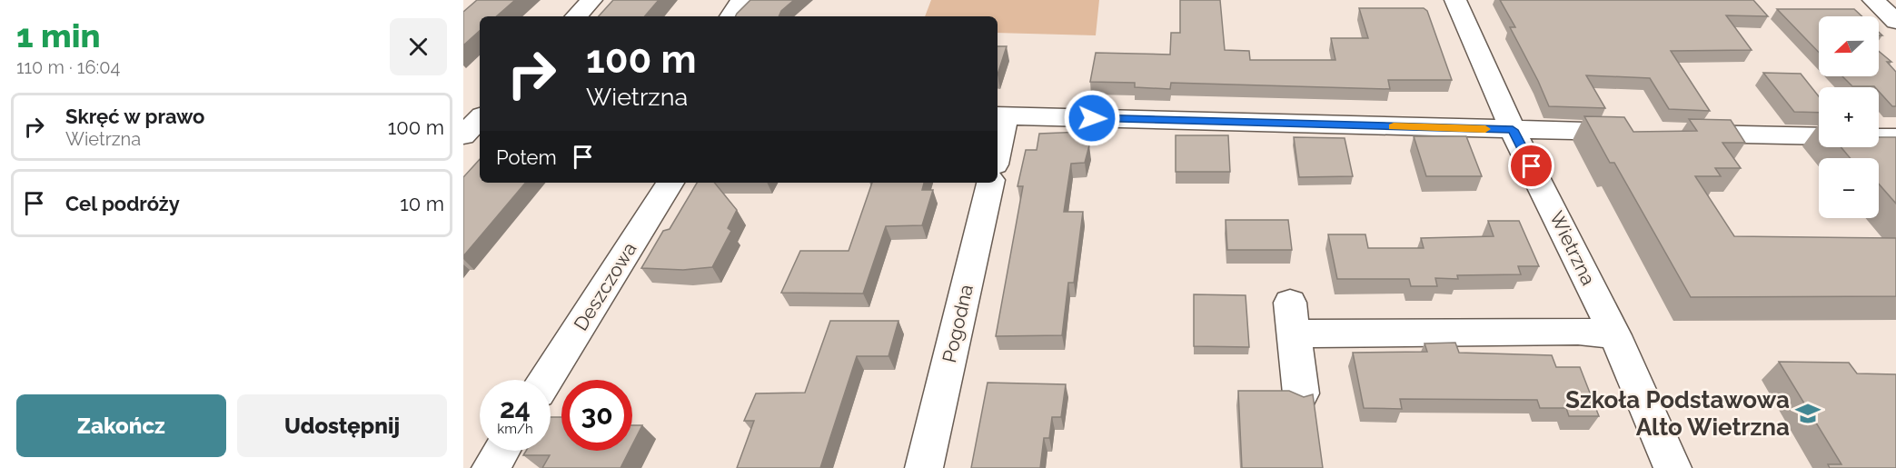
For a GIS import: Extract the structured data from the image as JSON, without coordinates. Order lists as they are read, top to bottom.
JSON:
{
  "streets": {
    "street": ["Wietrzna", "Deszczowa", "Pogodna"]
  },
  "places": {
    "school or university": ["Szkoła Podstawowa Alto Wietrzna"]
  },
  "north": "left",
  "page": {
    "heading": ["1 min", "110 m · 16:04"],
    "map_buttons": ["+", "−"],
    "turn": ["100 m", "Wietrzna"],
    "list": [
      {
        "name": "Skręć w prawo",
        "note": "Wietrzna",
        "value": "100 m"
      },
      {
        "name": "Cel podróży",
        "value": "10 m"
      }
    ],
    "then": "Potem",
    "speed": "24 km/h",
    "limit": "30",
    "buttons": ["Zakończ", "Udostępnij"]
  }
}
